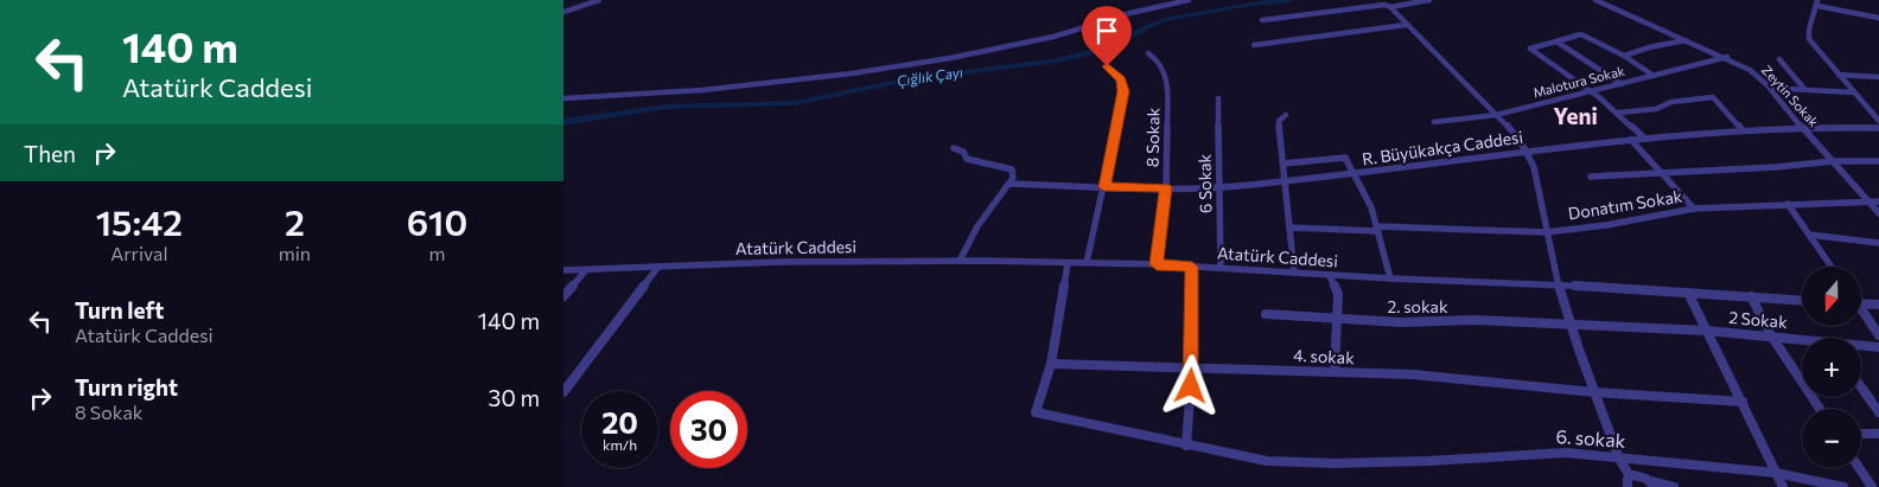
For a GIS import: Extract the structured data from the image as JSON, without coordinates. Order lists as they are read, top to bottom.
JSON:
{
  "streets": {
    "street": [
      "Malotura Sokak",
      "Zeytin Sokak",
      "8 Sokak",
      "R. Büyükakça Caddesi",
      "6 Sokak",
      "Donatım Sokak",
      "Atatürk Caddesi",
      "2. sokak",
      "2 Sokak",
      "4. sokak",
      "6. sokak"
    ]
  },
  "crossings": [
    ["Malotura Sokak", "Zeytin Sokak"],
    ["Zeytin Sokak", "R. Büyükakça Caddesi"],
    ["Zeytin Sokak", "Donatım Sokak"],
    ["8 Sokak", "R. Büyükakça Caddesi"],
    ["8 Sokak", "Atatürk Caddesi"],
    ["R. Büyükakça Caddesi", "6 Sokak"],
    ["6 Sokak", "Atatürk Caddesi"],
    ["2. sokak", "2 Sokak"],
    ["4. sokak", "6. sokak"]
  ],
  "districts": ["Yeni"],
  "water": ["Çığlık Çayı"],
  "north": "bottom",
  "page": {
    "turn": ["140 m", "Atatürk Caddesi"],
    "then": "Then",
    "eta": [
      "15:42",
      "Arrival",
      "2",
      "min",
      "610",
      "m"
    ],
    "map_buttons": ["+", "−"],
    "list": [
      {
        "name": "Turn left",
        "note": "Atatürk Caddesi",
        "value": "140 m"
      },
      {
        "name": "Turn right",
        "note": "8 Sokak",
        "value": "30 m"
      }
    ],
    "speed": "20 km/h",
    "limit": "30"
  }
}
